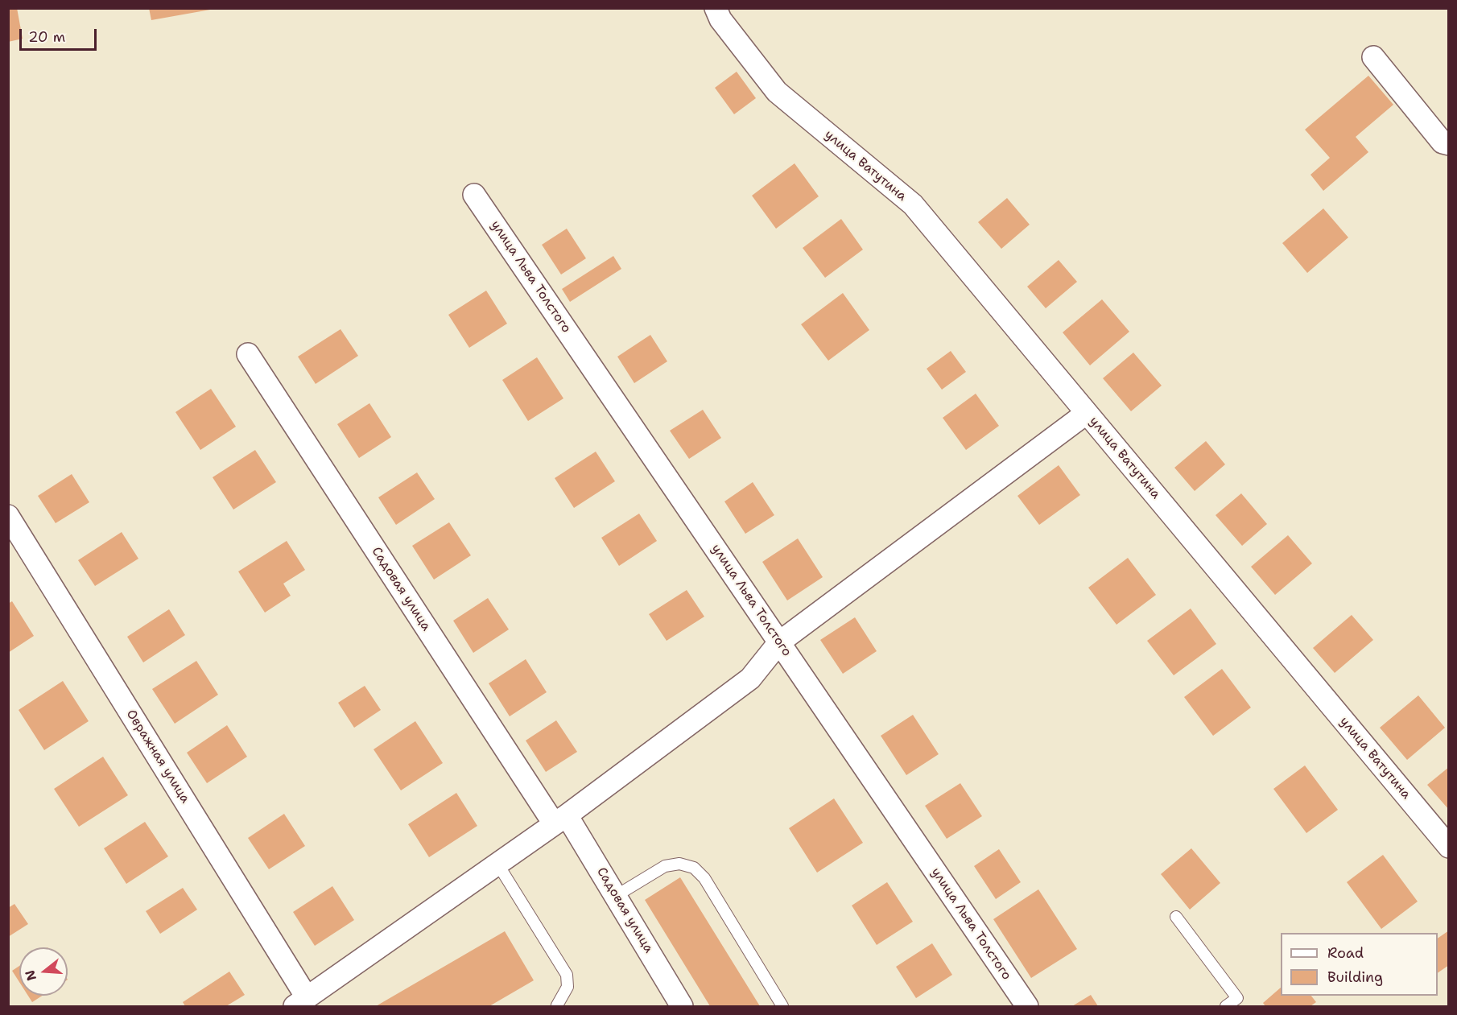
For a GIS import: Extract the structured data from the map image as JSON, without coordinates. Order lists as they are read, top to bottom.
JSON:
{
  "streets": {
    "street": [
      "улица Ватутина",
      "улица Льва Толстого",
      "Садовая улица",
      "Овражная улица"
    ]
  },
  "legend": ["Road", "Building"],
  "scale_bar": "20 m",
  "north": "left"
}
